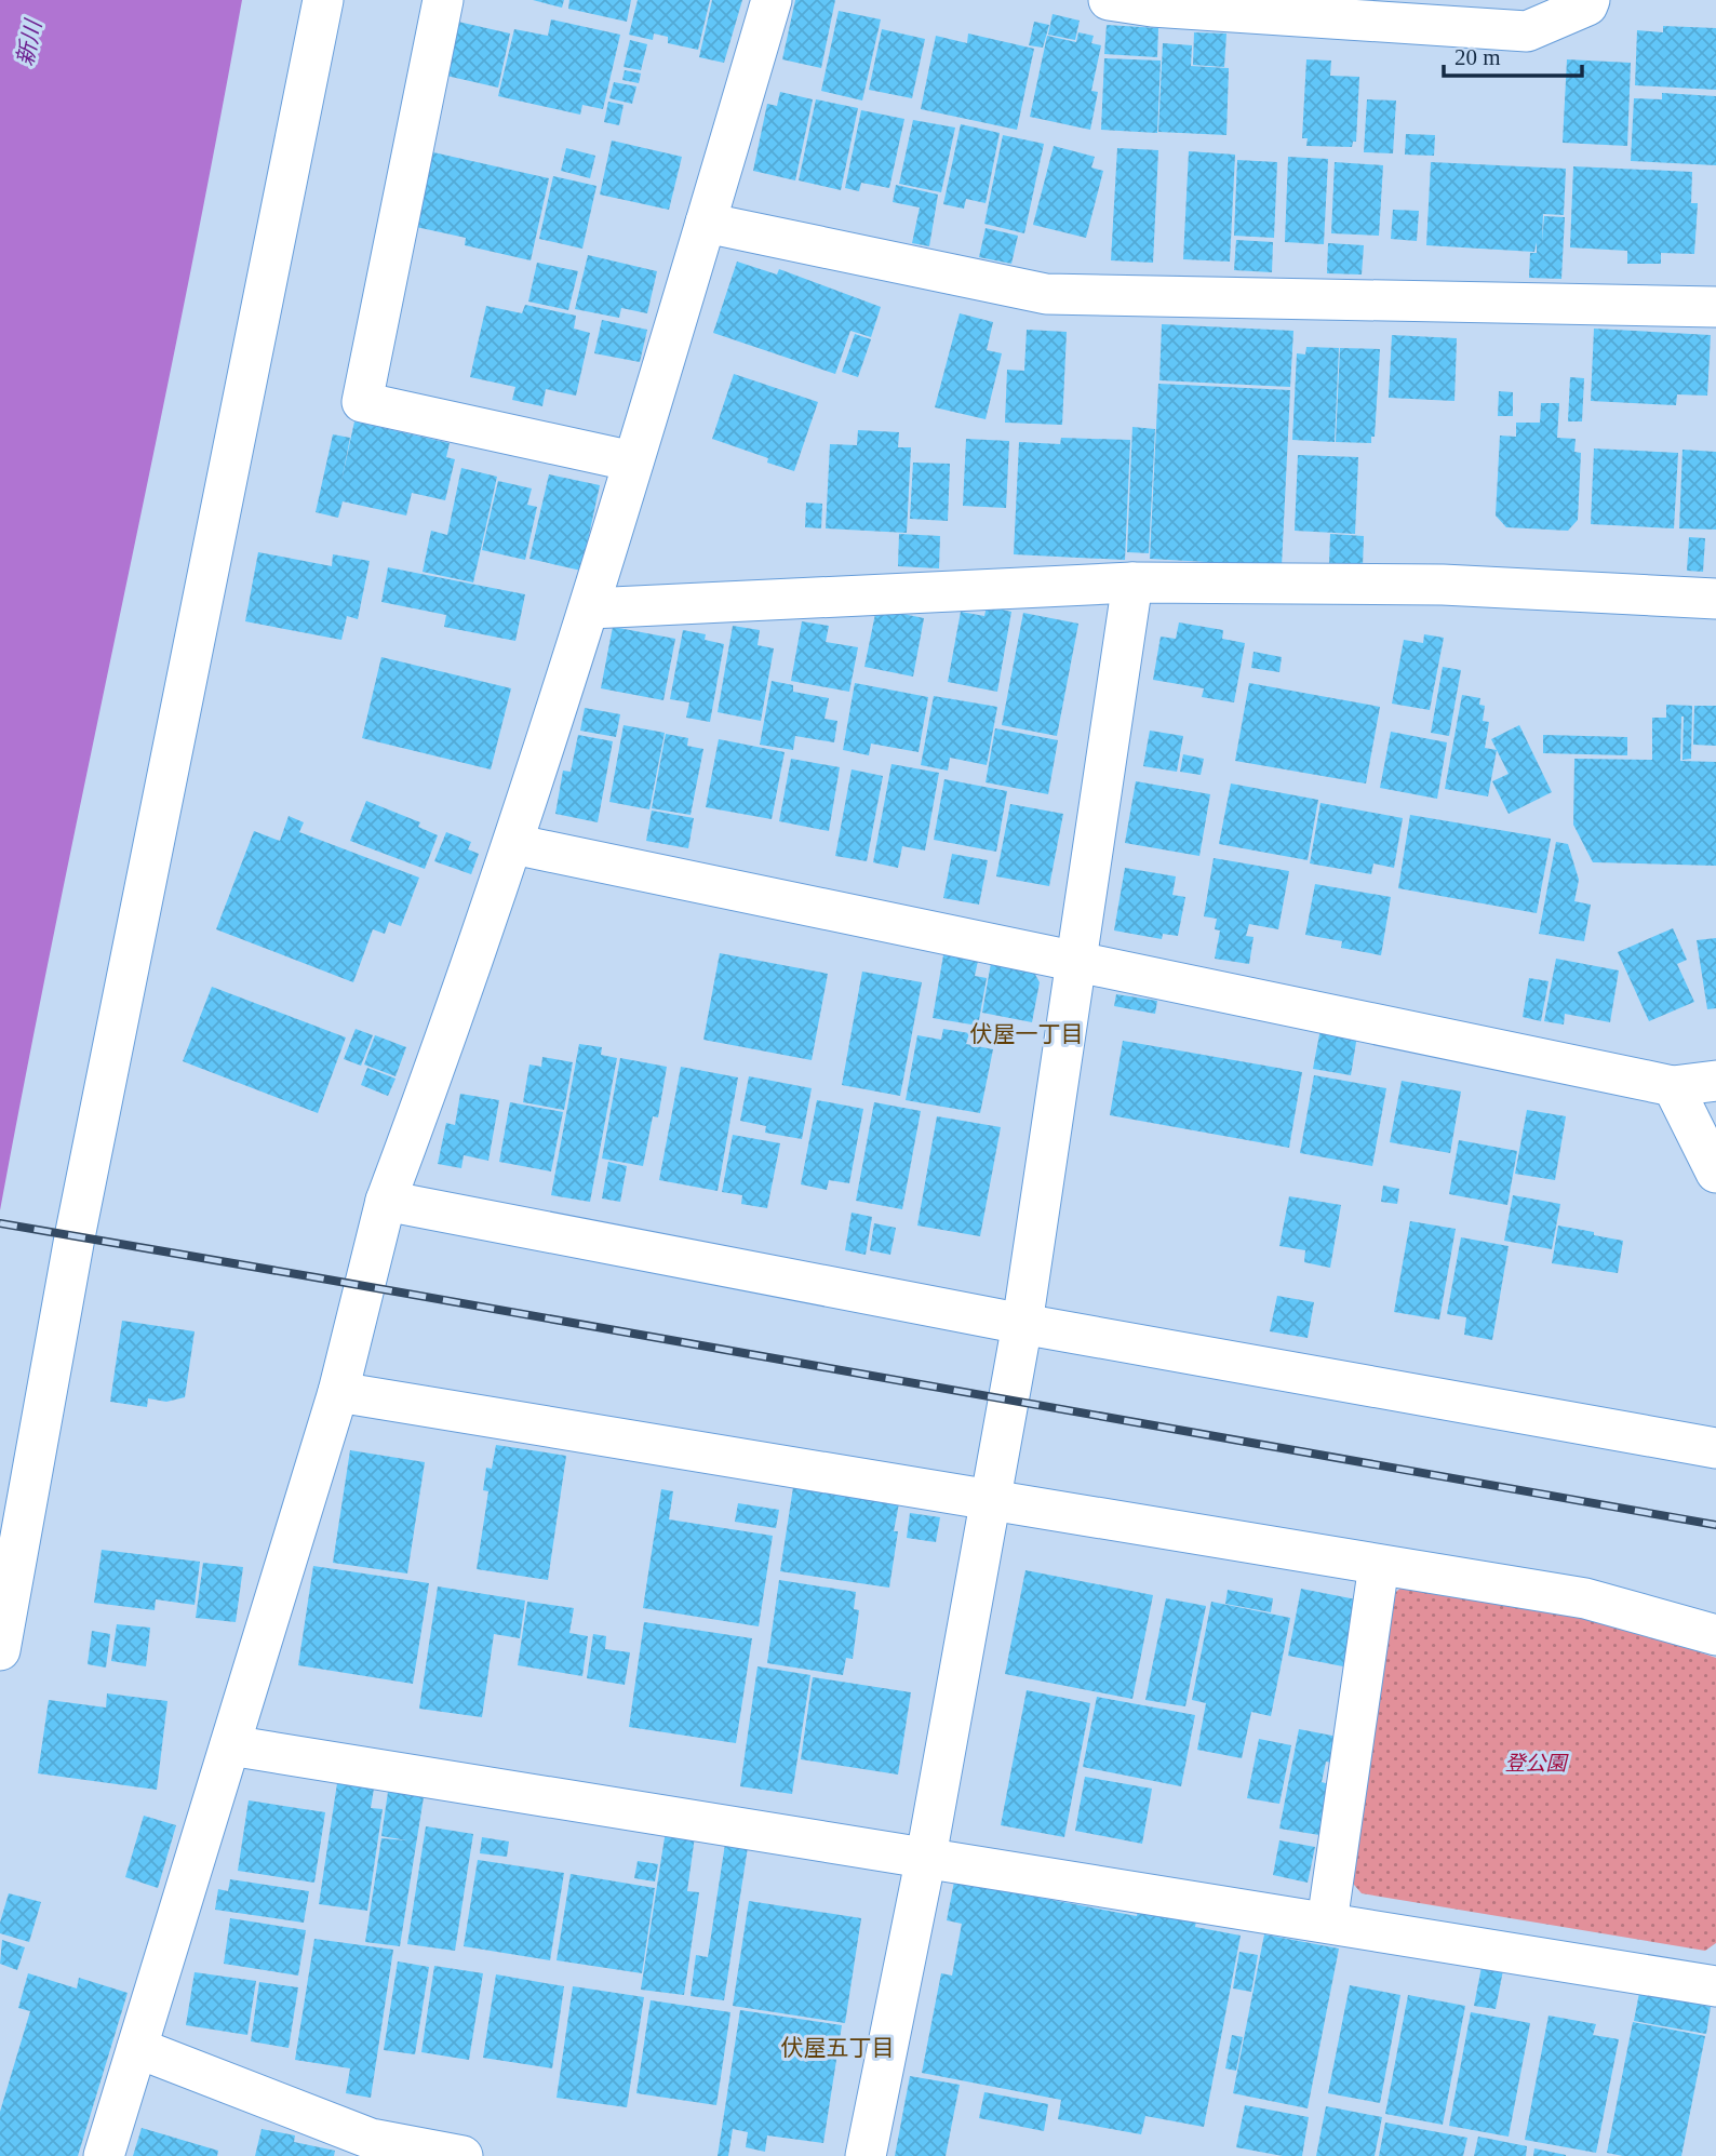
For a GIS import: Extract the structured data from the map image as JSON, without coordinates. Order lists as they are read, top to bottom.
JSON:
{
  "districts": ["伏屋一丁目", "伏屋五丁目"],
  "water": ["新川"],
  "parks": ["登公園"],
  "scale_bar": "20 m"
}
